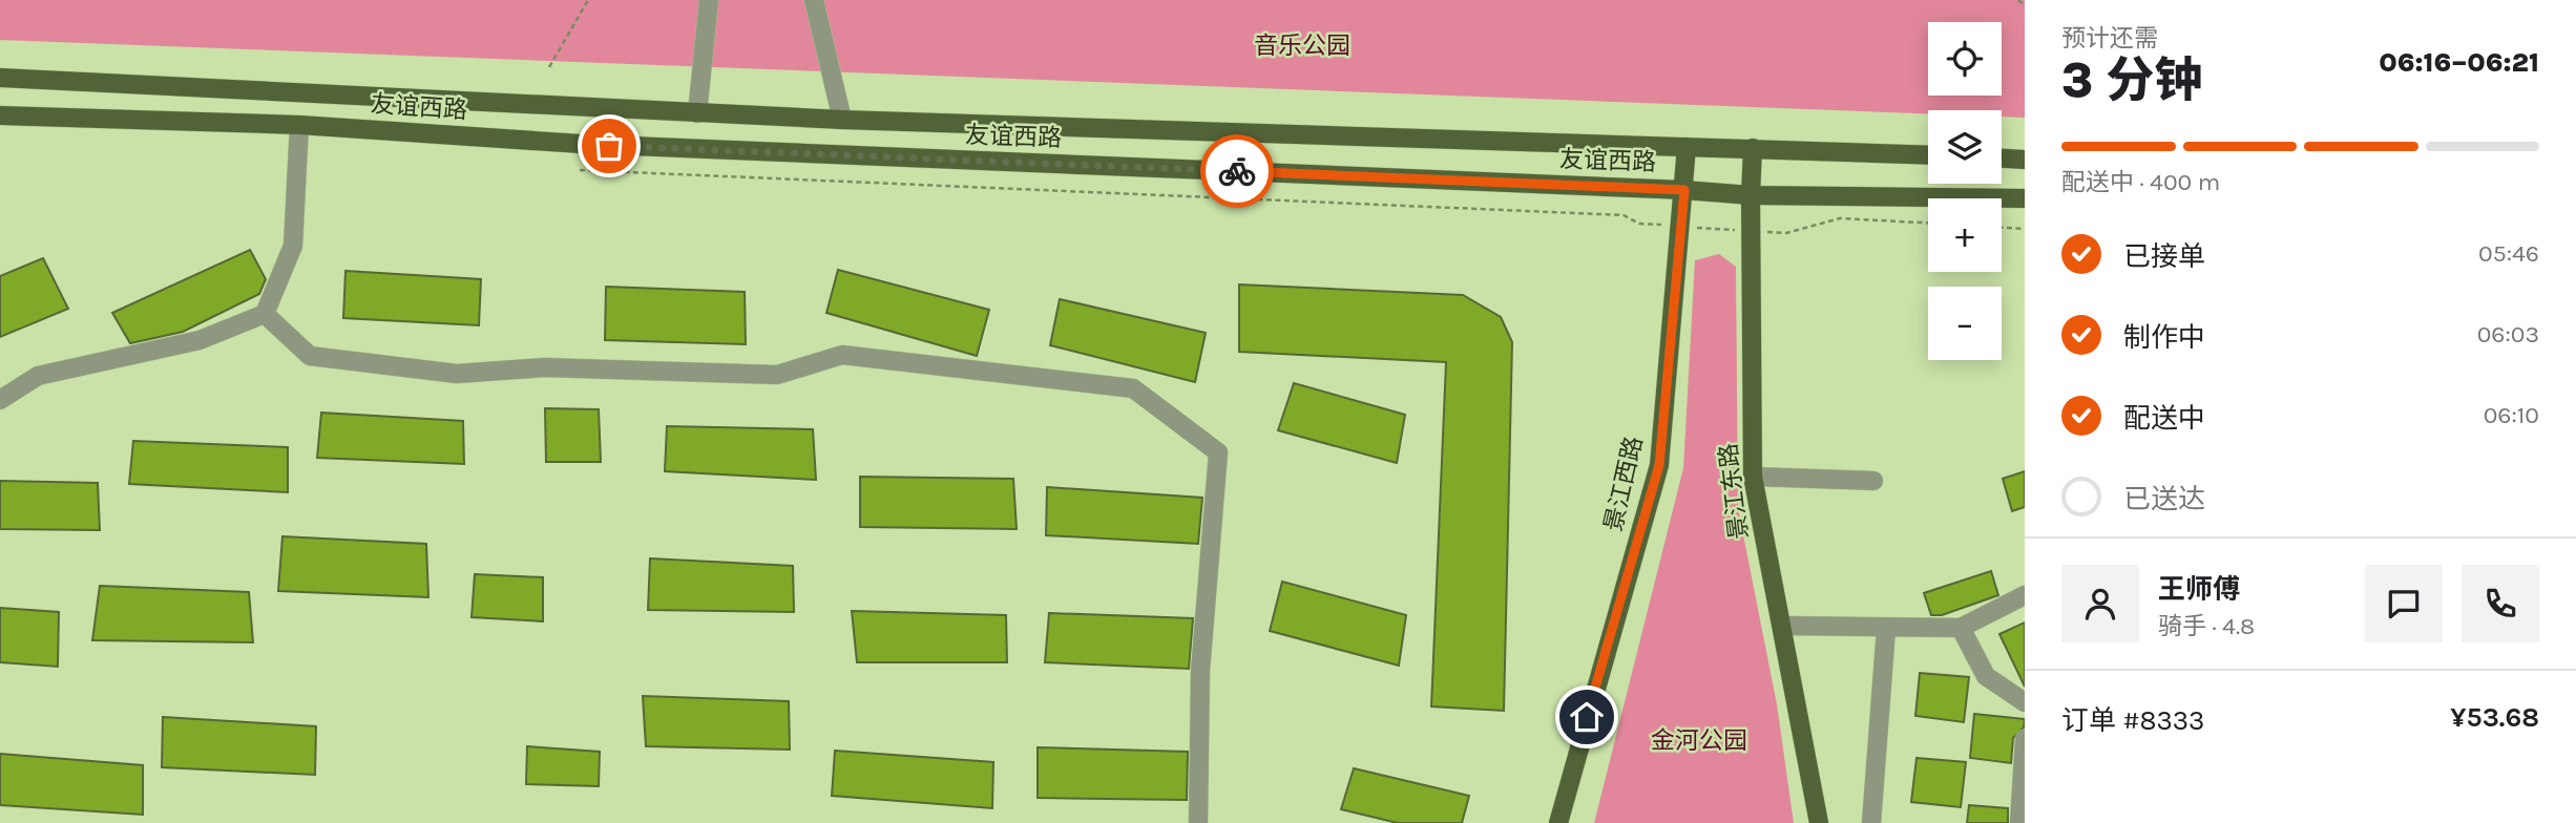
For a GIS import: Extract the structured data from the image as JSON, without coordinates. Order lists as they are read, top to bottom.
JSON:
{
  "streets": {
    "main road": ["友谊西路", "景江西路", "景江东路"]
  },
  "crossings": [
    ["友谊西路", "景江西路"],
    ["友谊西路", "景江东路"]
  ],
  "parks": ["音乐公园", "金河公园"],
  "page": {
    "heading": ["3 分钟", "预计还需", "06:16–06:21"],
    "panel": [
      "王师傅",
      "骑手 · 4.8",
      "订单 #8333",
      "¥53.68"
    ],
    "map_buttons": ["+", "−"],
    "bar": "配送中 · 400 m",
    "list": [
      ["已接单", "05:46"],
      ["制作中", "06:03"],
      ["配送中", "06:10"],
      "已送达"
    ]
  }
}
